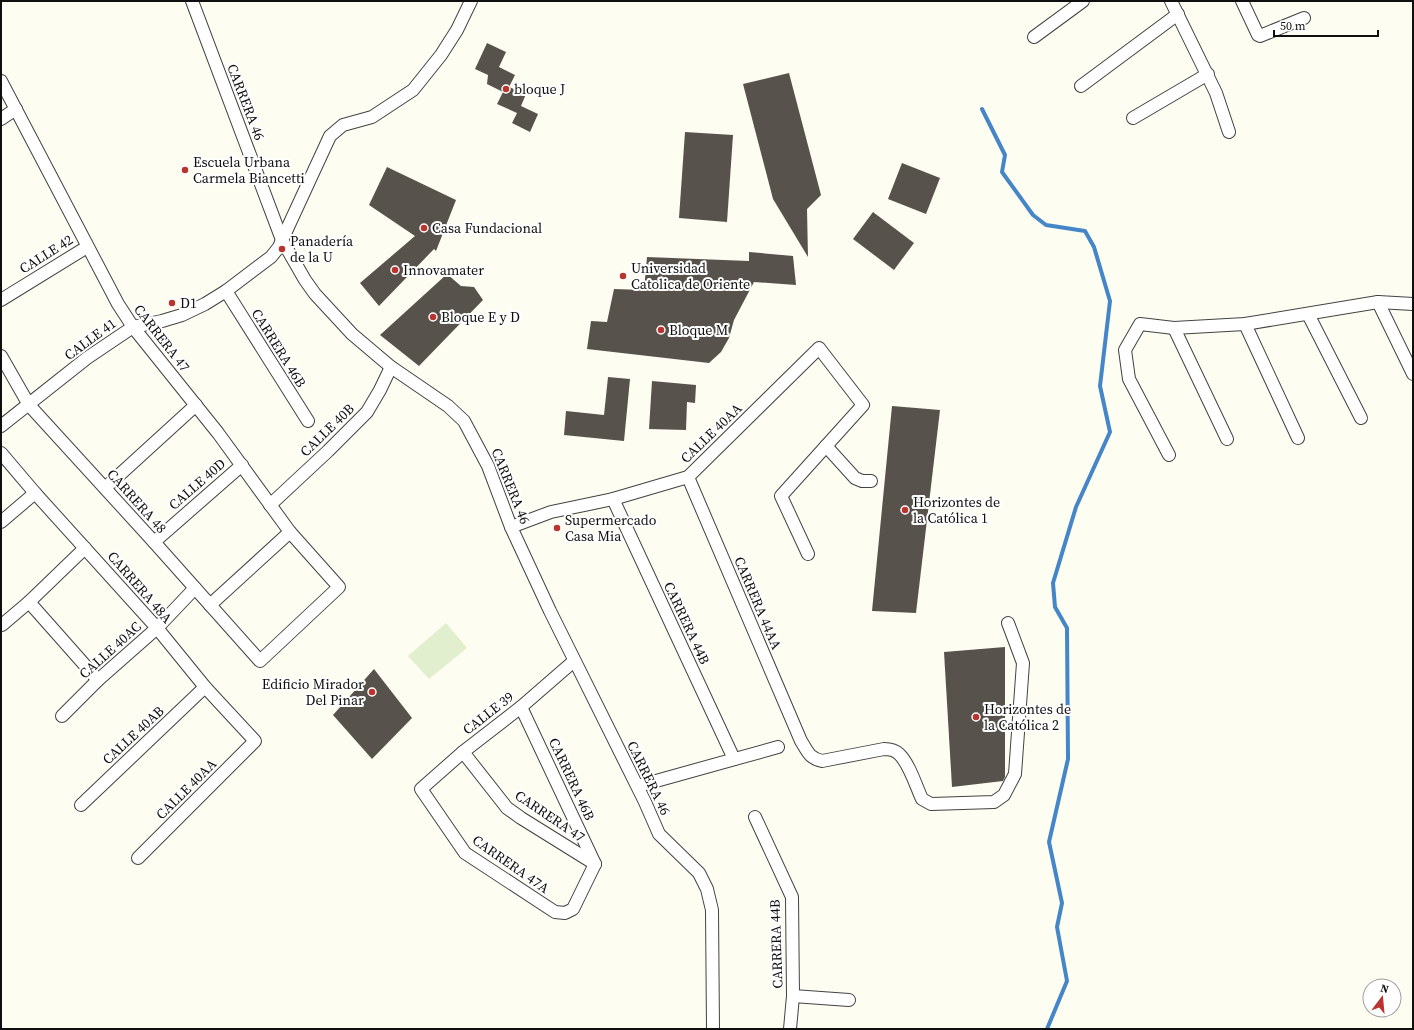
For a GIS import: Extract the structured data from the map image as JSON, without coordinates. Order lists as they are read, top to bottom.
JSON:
{
  "streets": {
    "street": [
      "CARRERA 46",
      "CALLE 42",
      "CARRERA 47",
      "CALLE 41",
      "CARRERA 46B",
      "CALLE 40B",
      "CALLE 40AA",
      "CALLE 40D",
      "CARRERA 48",
      "CARRERA 48A",
      "CARRERA 44AA",
      "CARRERA 44B",
      "CALLE 40AC",
      "CALLE 39",
      "CALLE 40AB",
      "CARRERA 47A"
    ]
  },
  "crossings": [
    ["CARRERA 46", "CALLE 41"],
    ["CARRERA 46", "CALLE 40B"],
    ["CARRERA 46", "CALLE 40AA"],
    ["CARRERA 46", "CALLE 39"],
    ["CALLE 42", "CARRERA 47"],
    ["CARRERA 47", "CALLE 41"],
    ["CARRERA 47", "CARRERA 46B"],
    ["CARRERA 47", "CALLE 40B"],
    ["CARRERA 47", "CALLE 40D"],
    ["CARRERA 47", "CARRERA 48"],
    ["CARRERA 47", "CALLE 39"],
    ["CARRERA 47", "CARRERA 47A"],
    ["CALLE 41", "CARRERA 46B"],
    ["CALLE 41", "CARRERA 48"],
    ["CARRERA 46B", "CALLE 39"],
    ["CARRERA 46B", "CARRERA 47A"],
    ["CALLE 40AA", "CARRERA 48A"],
    ["CALLE 40AA", "CARRERA 44AA"],
    ["CALLE 40AA", "CARRERA 44B"],
    ["CALLE 40D", "CARRERA 48"],
    ["CARRERA 48", "CALLE 40AC"],
    ["CARRERA 48A", "CALLE 40AC"],
    ["CARRERA 48A", "CALLE 40AB"],
    ["CALLE 39", "CARRERA 47A"]
  ],
  "places": [
    "bloque J",
    "Escuela Urbana Carmela Biancetti",
    "Casa Fundacional",
    "Panadería de la U",
    "Innovamater",
    "Universidad Catolica de Oriente",
    "D1",
    "Bloque E y D",
    "Bloque M",
    "Horizontes de la Católica 1",
    "Supermercado Casa Mia",
    "Edificio Mirador Del Pinar",
    "Horizontes de la Católica 2"
  ],
  "scale_bar": "50 m",
  "north": "top"
}
